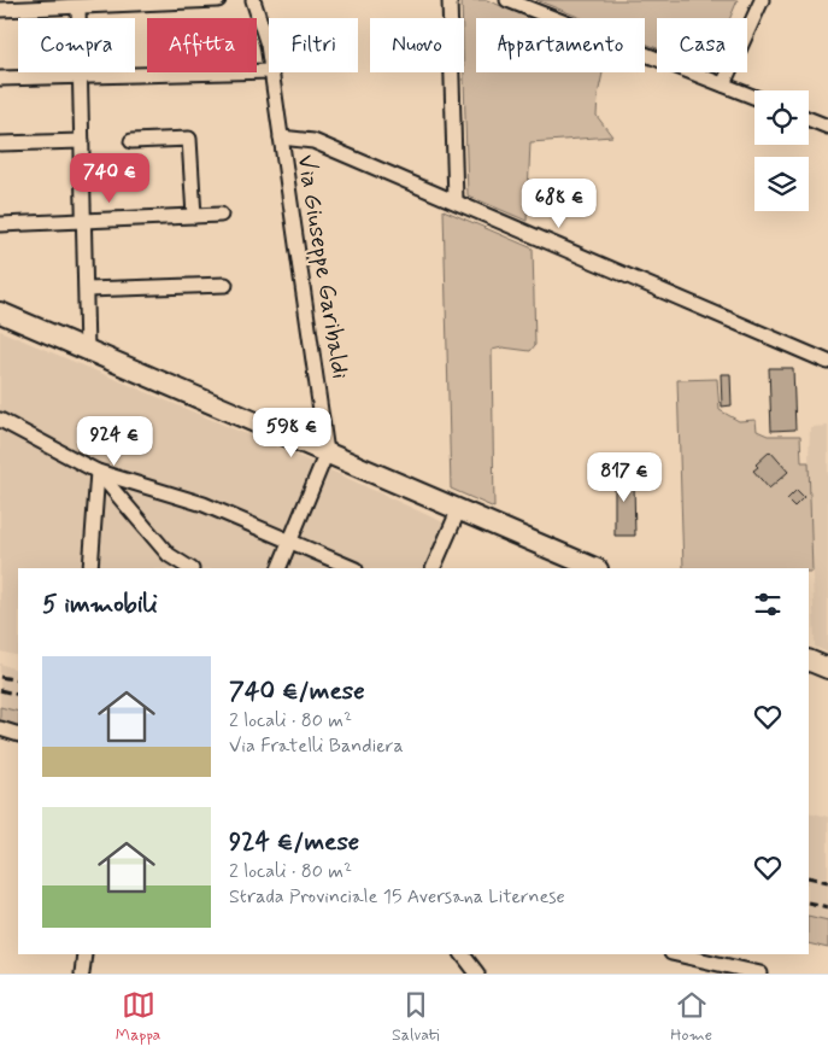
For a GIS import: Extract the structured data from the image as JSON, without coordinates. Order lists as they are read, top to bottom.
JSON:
{
  "streets": {
    "street": ["Via Giuseppe Garibaldi"]
  },
  "page": {
    "chip": [
      "Compra",
      "Affitta",
      "Filtri",
      "Nuovo",
      "Appartamento",
      "Casa"
    ],
    "price": [
      "740 €",
      "688 €",
      "598 €",
      "924 €",
      "817 €"
    ],
    "heading": "5 immobili",
    "list": [
      {
        "name": "740 €/mese",
        "note": "2 locali · 80 m² · Via Fratelli Bandiera"
      },
      {
        "name": "924 €/mese",
        "note": "2 locali · 80 m² · Strada Provinciale 15 Aversana Liternese"
      }
    ],
    "tabs": ["Mappa", "Salvati", "Home"]
  }
}
